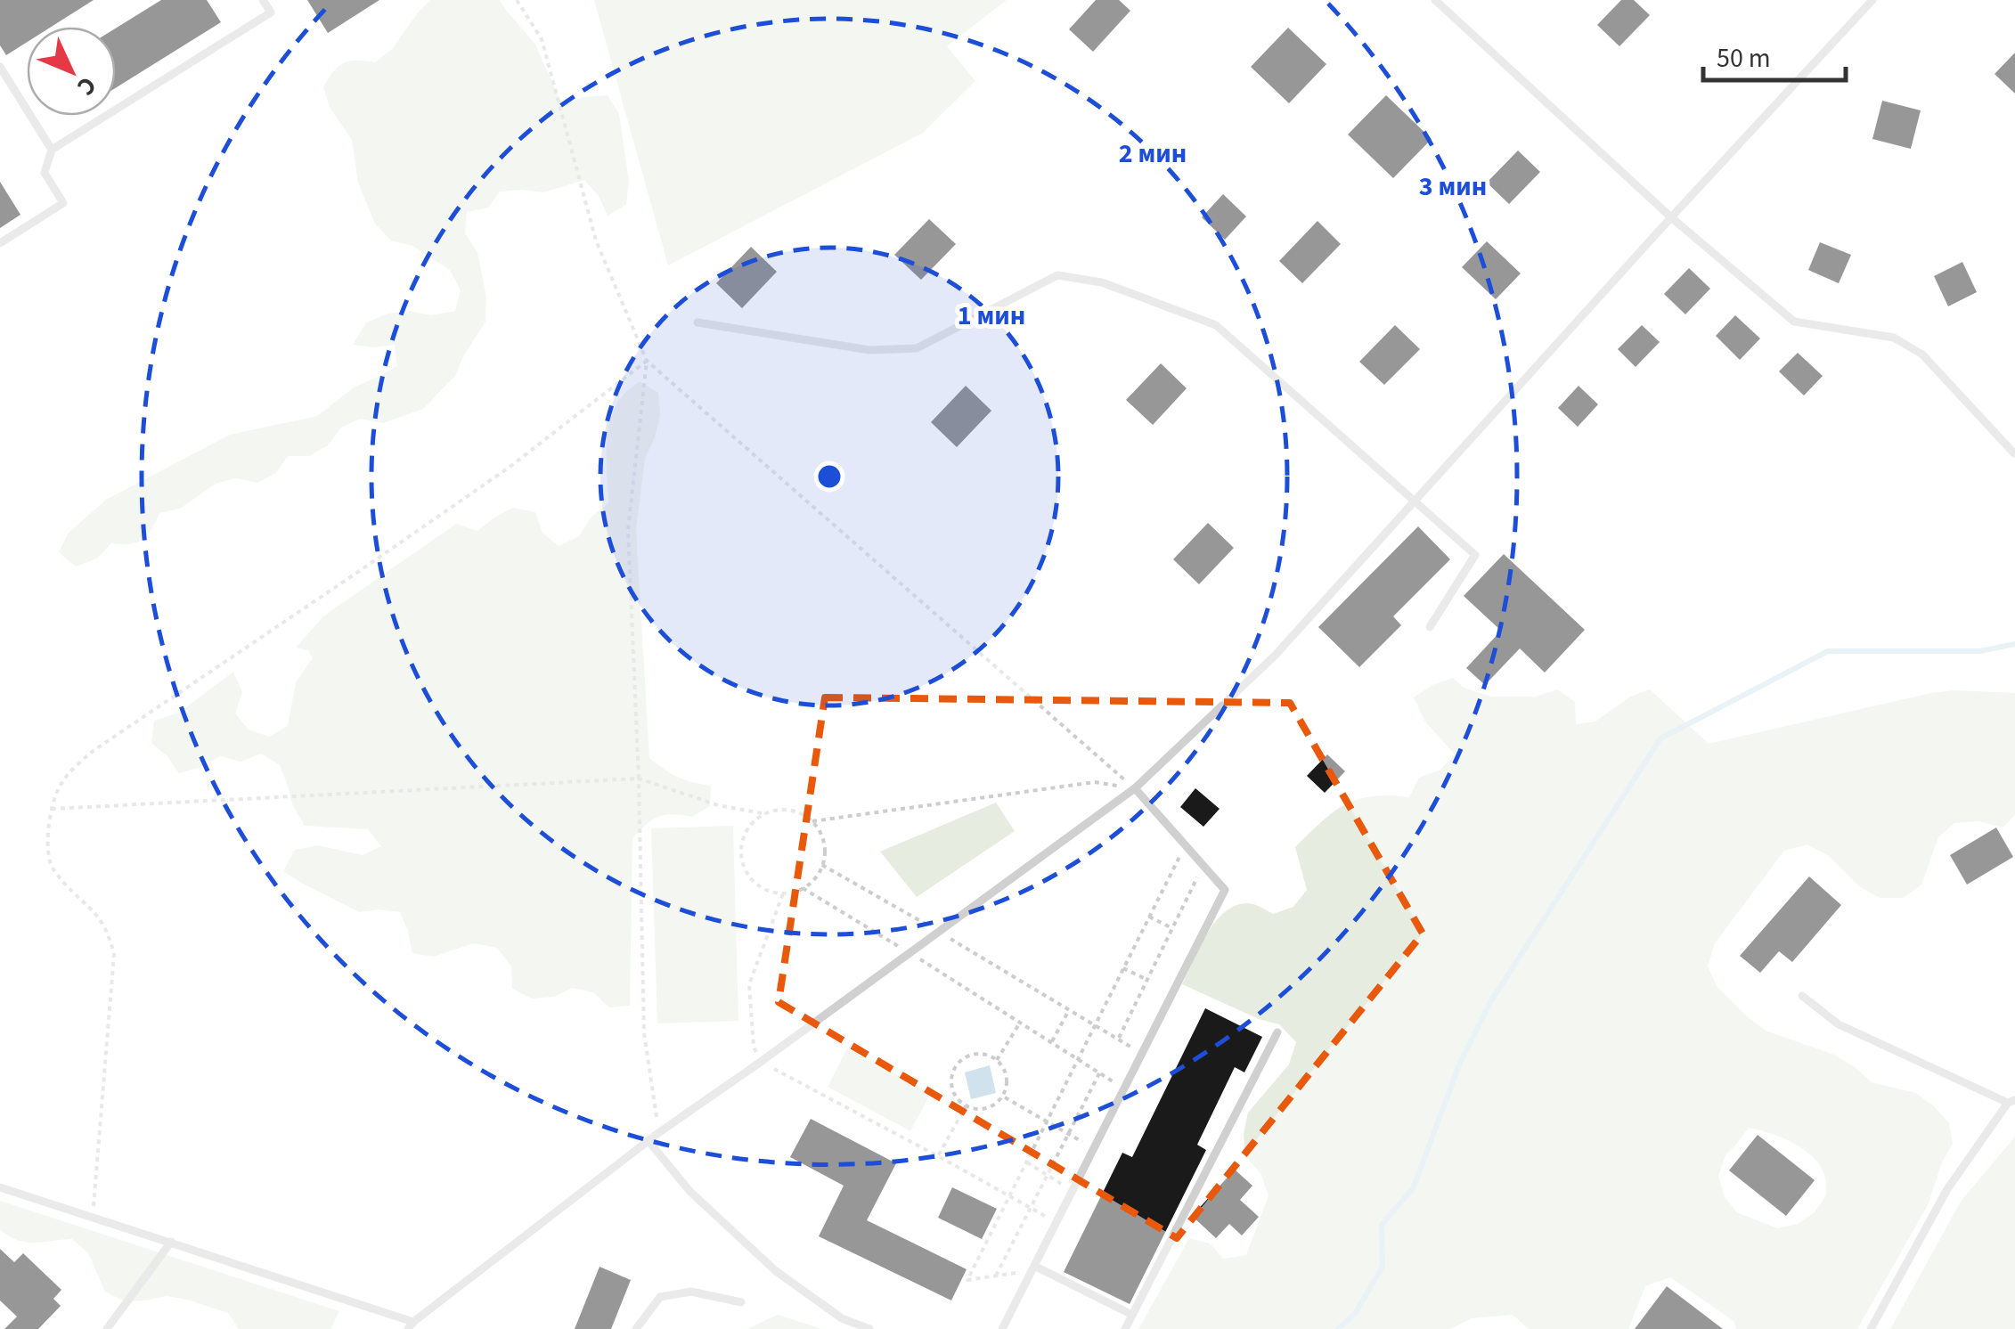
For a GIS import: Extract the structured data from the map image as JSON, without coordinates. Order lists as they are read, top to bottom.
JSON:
{
  "scale_bar": "50 m",
  "north": "bottom right",
  "rings": ["2 мин", "3 мин", "1 мин"]
}
